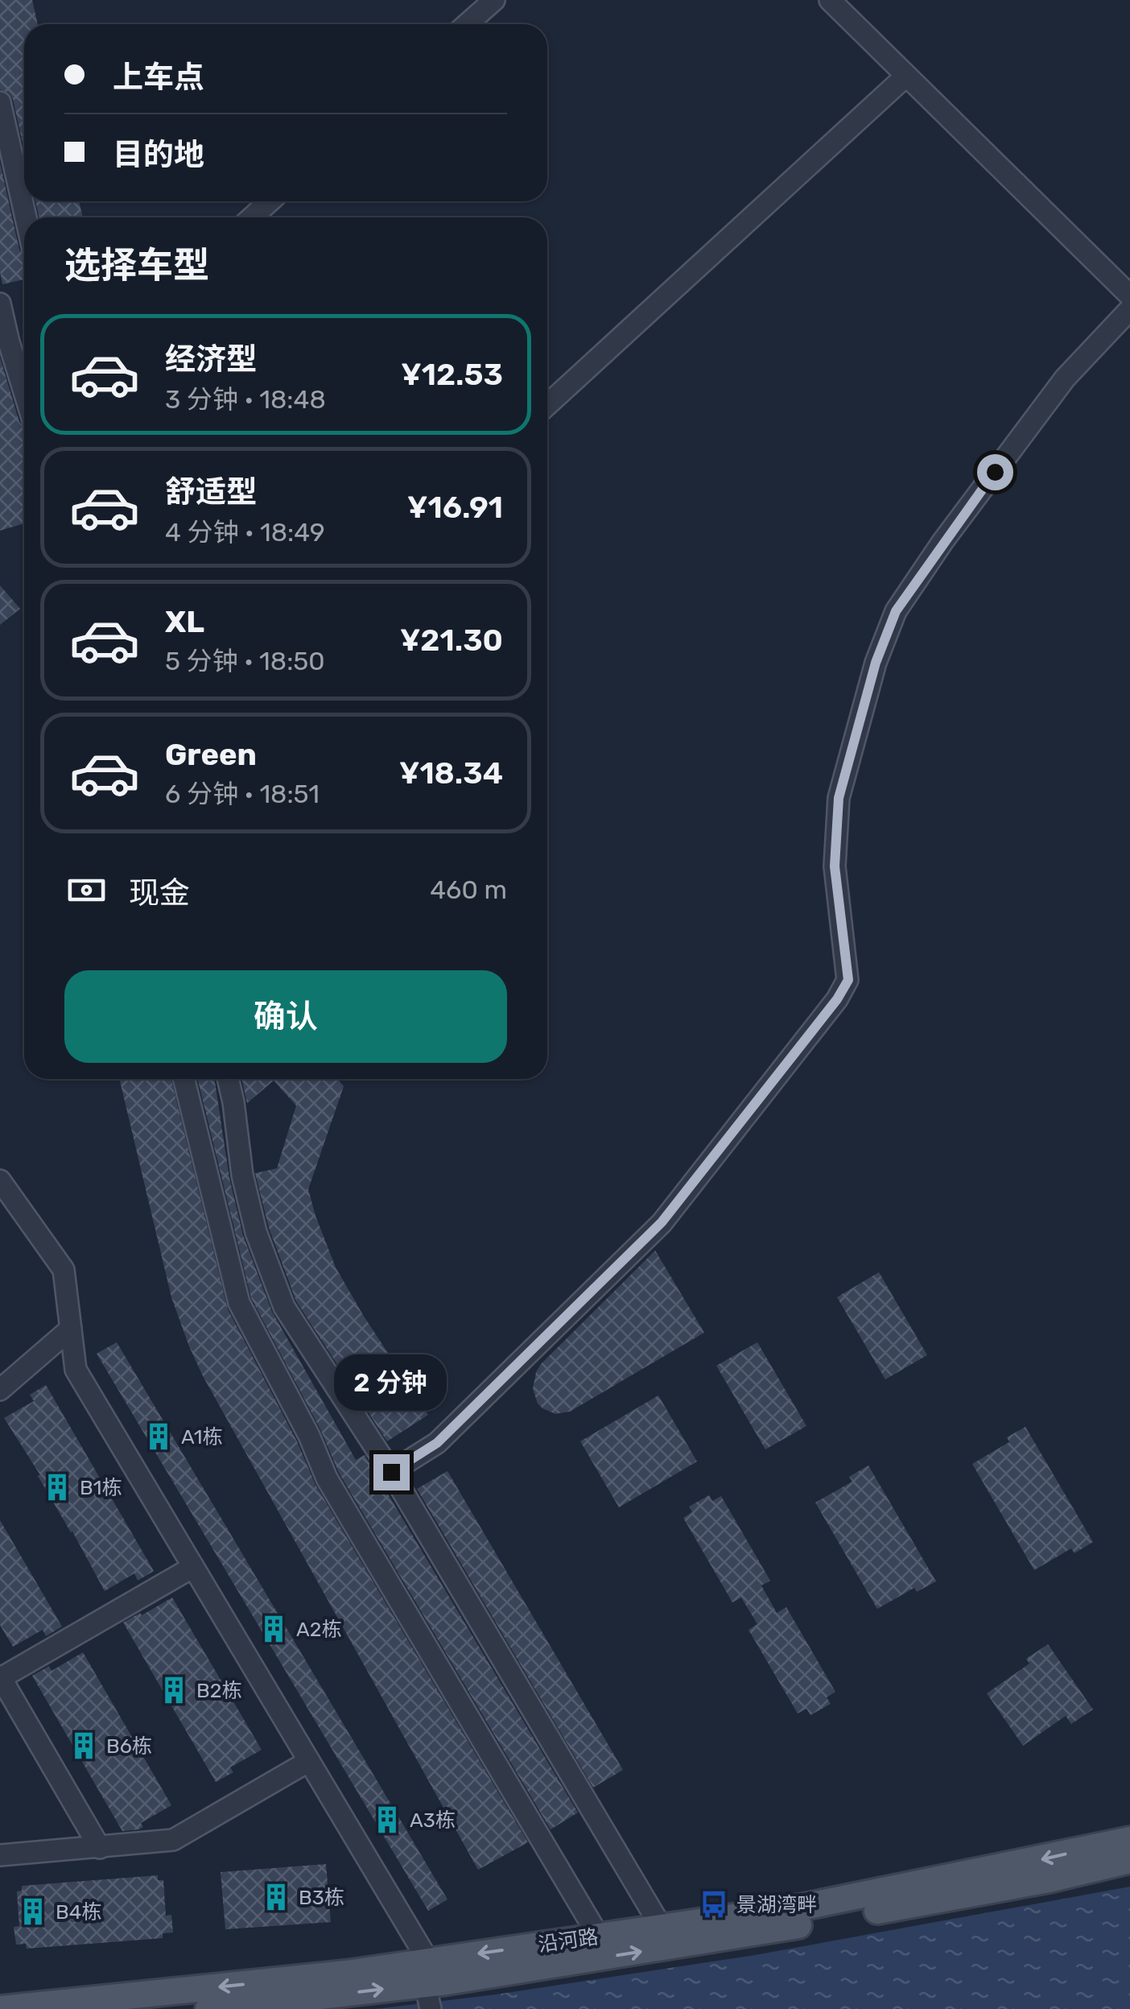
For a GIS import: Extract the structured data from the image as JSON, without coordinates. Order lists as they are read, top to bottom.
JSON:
{
  "streets": {
    "main road": ["沿河路"]
  },
  "places": {
    "building": [
      "A1栋",
      "B1栋",
      "A2栋",
      "B2栋",
      "B6栋",
      "A3栋",
      "B3栋",
      "B4栋"
    ],
    "bus stop": ["景湖湾畔"]
  },
  "page": {
    "banner": ["上车点", "目的地"],
    "heading": "选择车型",
    "list": [
      {
        "name": "经济型",
        "note": "3 分钟 · 18:48",
        "value": "¥12.53"
      },
      {
        "name": "舒适型",
        "note": "4 分钟 · 18:49",
        "value": "¥16.91"
      },
      {
        "name": "XL",
        "note": "5 分钟 · 18:50",
        "value": "¥21.30"
      },
      {
        "name": "Green",
        "note": "6 分钟 · 18:51",
        "value": "¥18.34"
      }
    ],
    "pay": ["现金", "460 m"],
    "buttons": "确认",
    "bubble": "2 分钟"
  }
}
